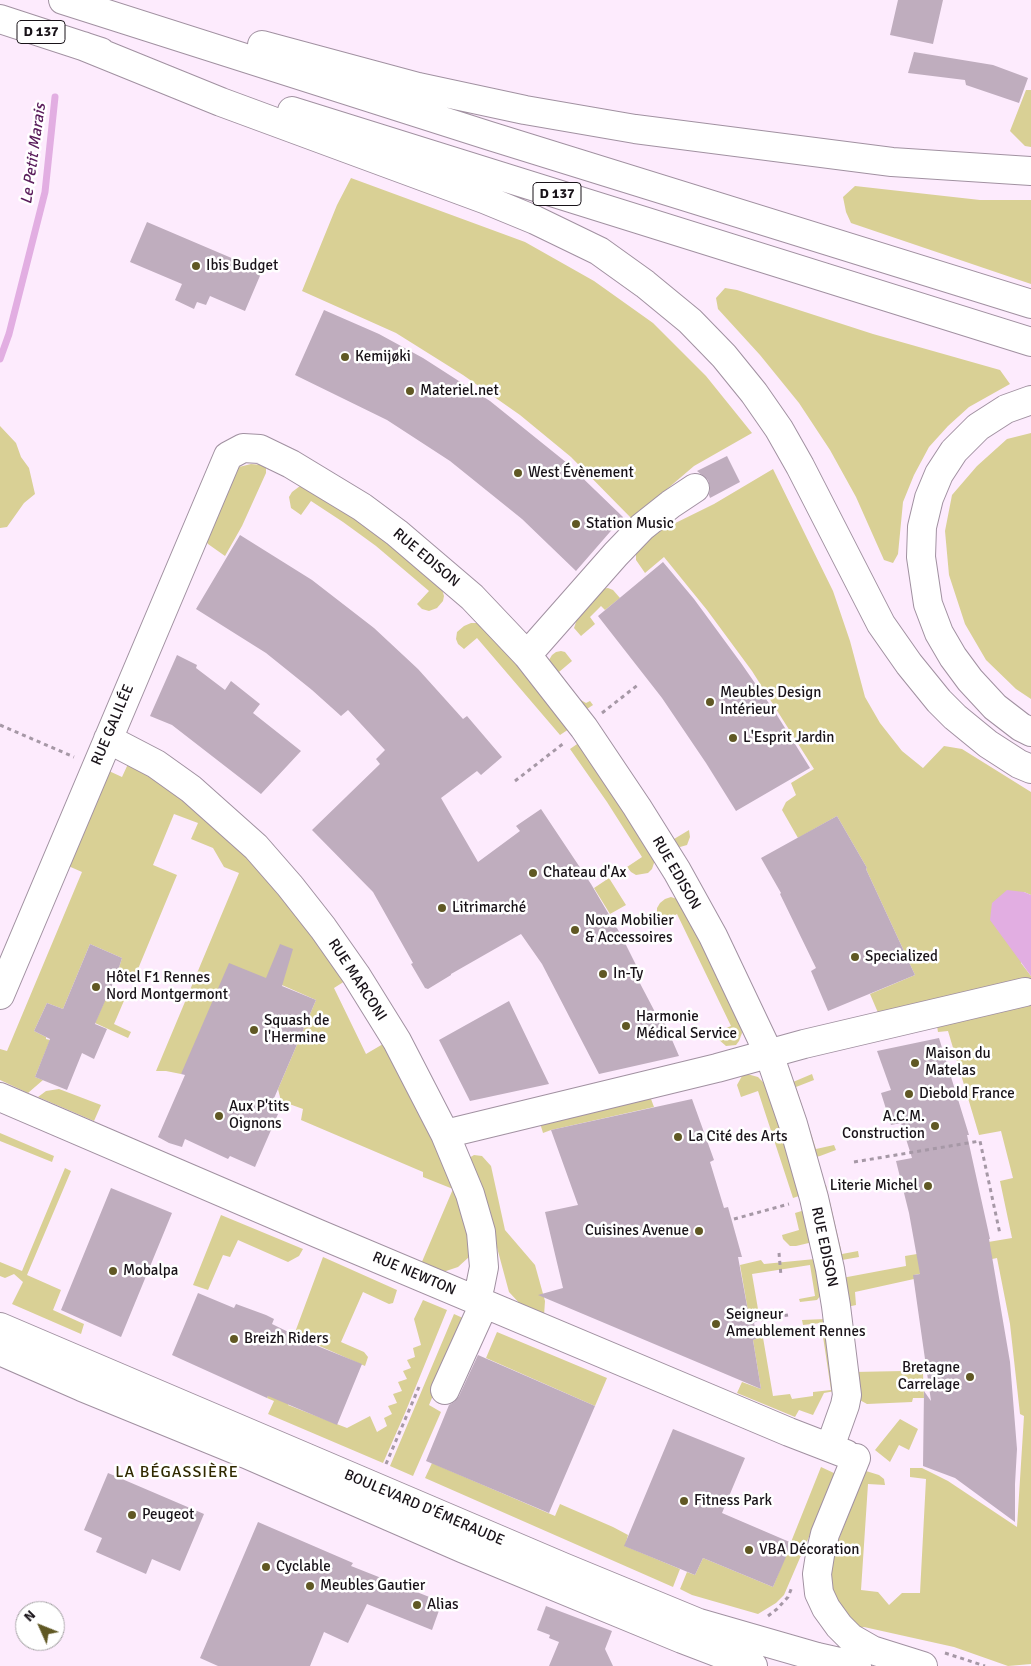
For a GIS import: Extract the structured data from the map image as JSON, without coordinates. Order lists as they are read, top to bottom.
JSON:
{
  "streets": {
    "main road": [
      "D 137",
      "RUE EDISON",
      "RUE GALILÉE",
      "RUE MARCONI",
      "RUE NEWTON",
      "BOULEVARD D'ÉMERAUDE"
    ]
  },
  "crossings": [
    ["RUE EDISON", "RUE GALILÉE"],
    ["RUE EDISON", "RUE NEWTON"],
    ["RUE GALILÉE", "RUE MARCONI"],
    ["RUE MARCONI", "RUE NEWTON"]
  ],
  "districts": ["LA BÉGASSIÈRE"],
  "water": ["Le Petit Marais"],
  "places": [
    "Ibis Budget",
    "Kemijøki",
    "Materiel.net",
    "West Évènement",
    "Station Music",
    "Meubles Design Intérieur",
    "L'Esprit Jardin",
    "Chateau d'Ax",
    "Litrimarché",
    "Nova Mobilier & Accessoires",
    "Specialized",
    "In-Ty",
    "Hôtel F1 Rennes Nord Montgermont",
    "Harmonie Médical Service",
    "Squash de l'Hermine",
    "Maison du Matelas",
    "Diebold France",
    "Aux P'tits Oignons",
    "A.C.M. Construction",
    "La Cité des Arts",
    "Literie Michel",
    "Cuisines Avenue",
    "Mobalpa",
    "Seigneur Ameublement Rennes",
    "Breizh Riders",
    "Bretagne Carrelage",
    "Fitness Park",
    "Peugeot",
    "VBA Décoration",
    "Cyclable",
    "Meubles Gautier",
    "Alias"
  ],
  "north": "top left"
}
